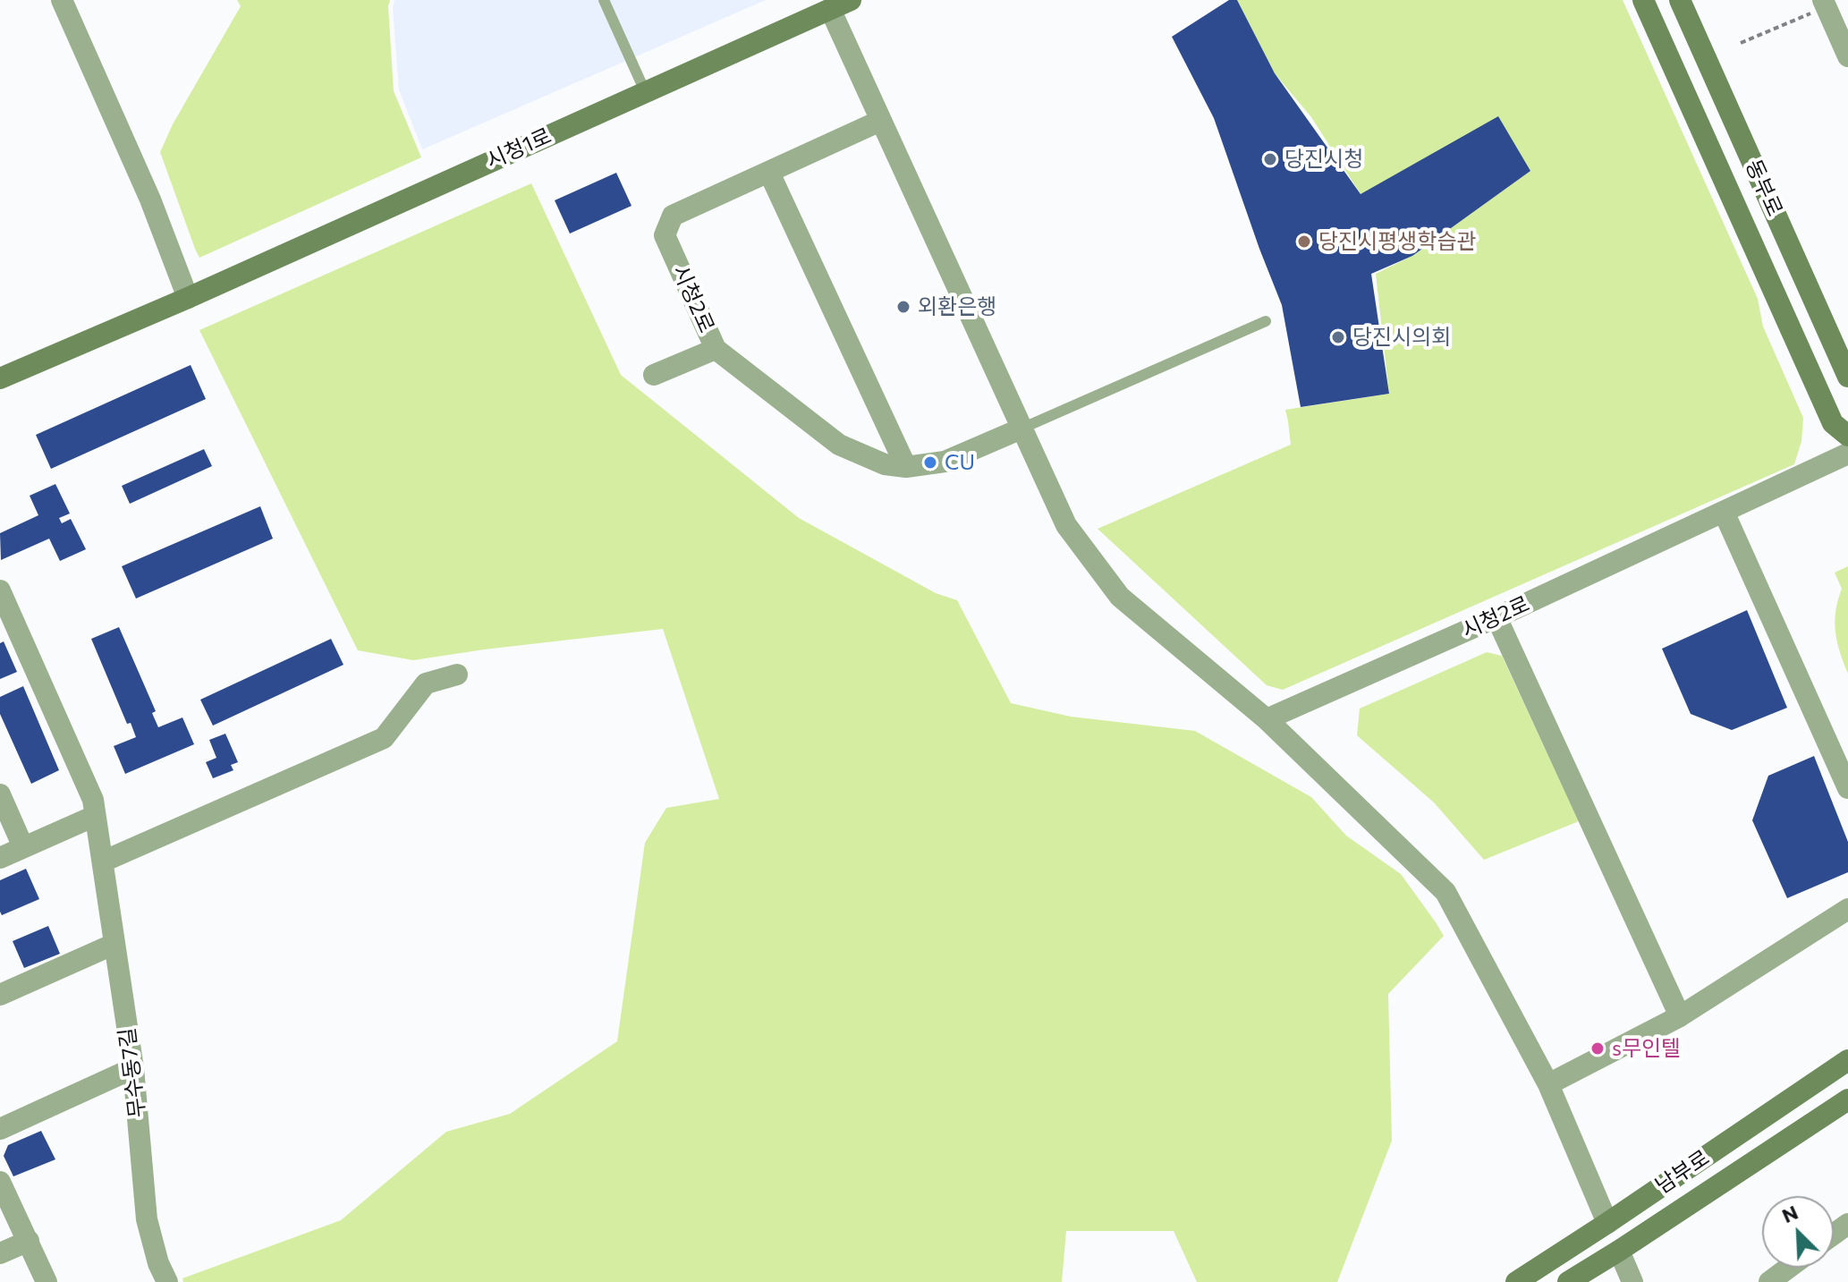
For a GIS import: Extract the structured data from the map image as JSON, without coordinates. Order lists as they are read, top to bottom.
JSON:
{
  "streets": {
    "street": [
      "시청1로",
      "동부로",
      "시청2로",
      "무수동7길",
      "남부로"
    ]
  },
  "places": [
    "당진시청",
    "당진시평생학습관",
    "외환은행",
    "당진시의회",
    "CU",
    "s무인텔"
  ],
  "north": "top left"
}
